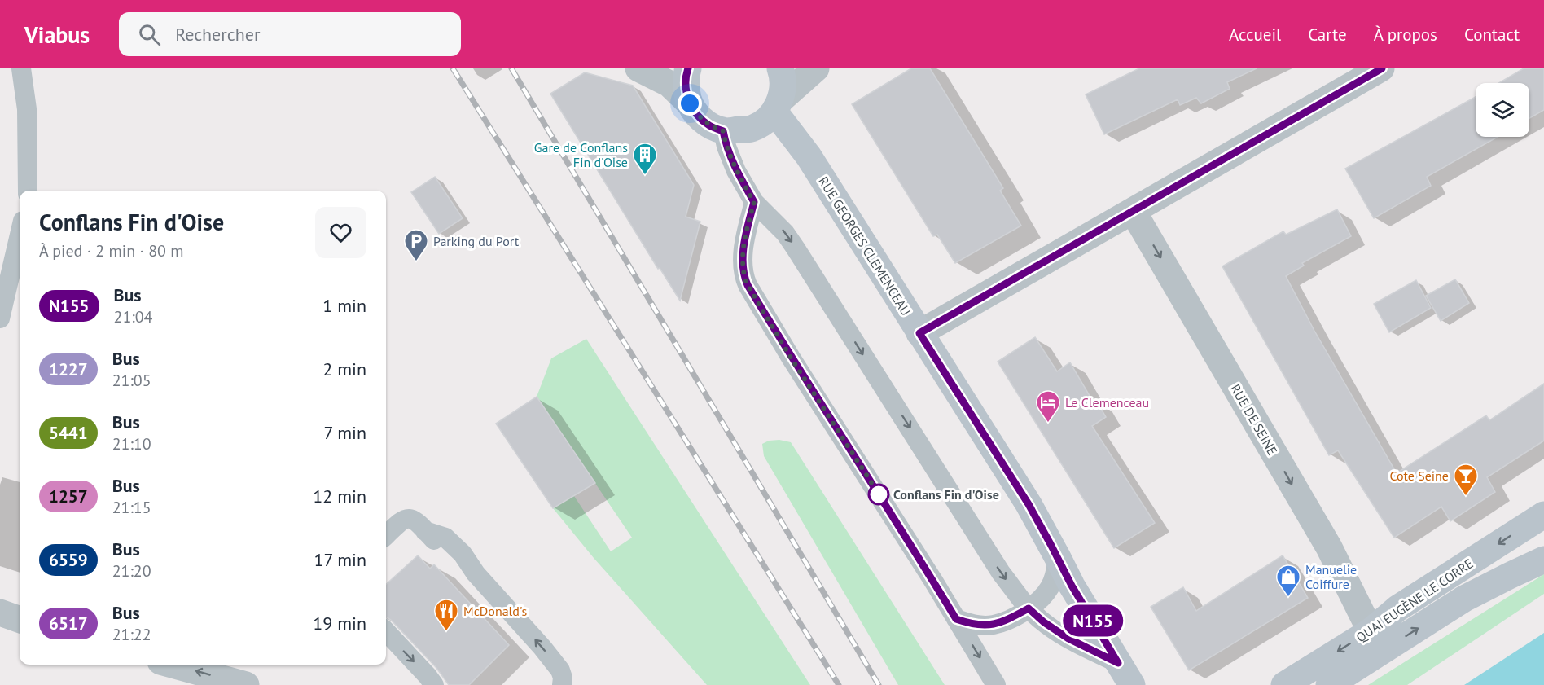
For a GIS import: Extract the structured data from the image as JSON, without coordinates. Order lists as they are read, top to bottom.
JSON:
{
  "streets": {
    "street": ["RUE GEORGES CLEMENCEAU", "RUE DE SEINE", "QUAI EUGÈNE LE CORRE"]
  },
  "crossings": [
    ["RUE DE SEINE", "QUAI EUGÈNE LE CORRE"]
  ],
  "one_way": ["RUE DE SEINE"],
  "places": {
    "building": ["Gare de Conflans Fin d'Oise"],
    "parking": ["Parking du Port"],
    "hotel": ["Le Clemenceau"],
    "other": ["Conflans Fin d'Oise"],
    "bar": ["Cote Seine"],
    "shop": ["Manuelie Coiffure"],
    "restaurant": ["McDonald's"]
  },
  "lines": ["bus line N155"],
  "page": {
    "header": "Viabus",
    "search": "Rechercher",
    "nav": [
      "Accueil",
      "Carte",
      "À propos",
      "Contact"
    ],
    "on_map": "N155",
    "heading": ["Conflans Fin d'Oise", "À pied · 2 min · 80 m"],
    "list": [
      {
        "mark": "N155",
        "name": "Bus",
        "note": "21:04",
        "value": "1 min"
      },
      {
        "mark": "1227",
        "name": "Bus",
        "note": "21:05",
        "value": "2 min"
      },
      {
        "mark": "5441",
        "name": "Bus",
        "note": "21:10",
        "value": "7 min"
      },
      {
        "mark": "1257",
        "name": "Bus",
        "note": "21:15",
        "value": "12 min"
      },
      {
        "mark": "6559",
        "name": "Bus",
        "note": "21:20",
        "value": "17 min"
      },
      {
        "mark": "6517",
        "name": "Bus",
        "note": "21:22",
        "value": "19 min"
      }
    ]
  }
}
